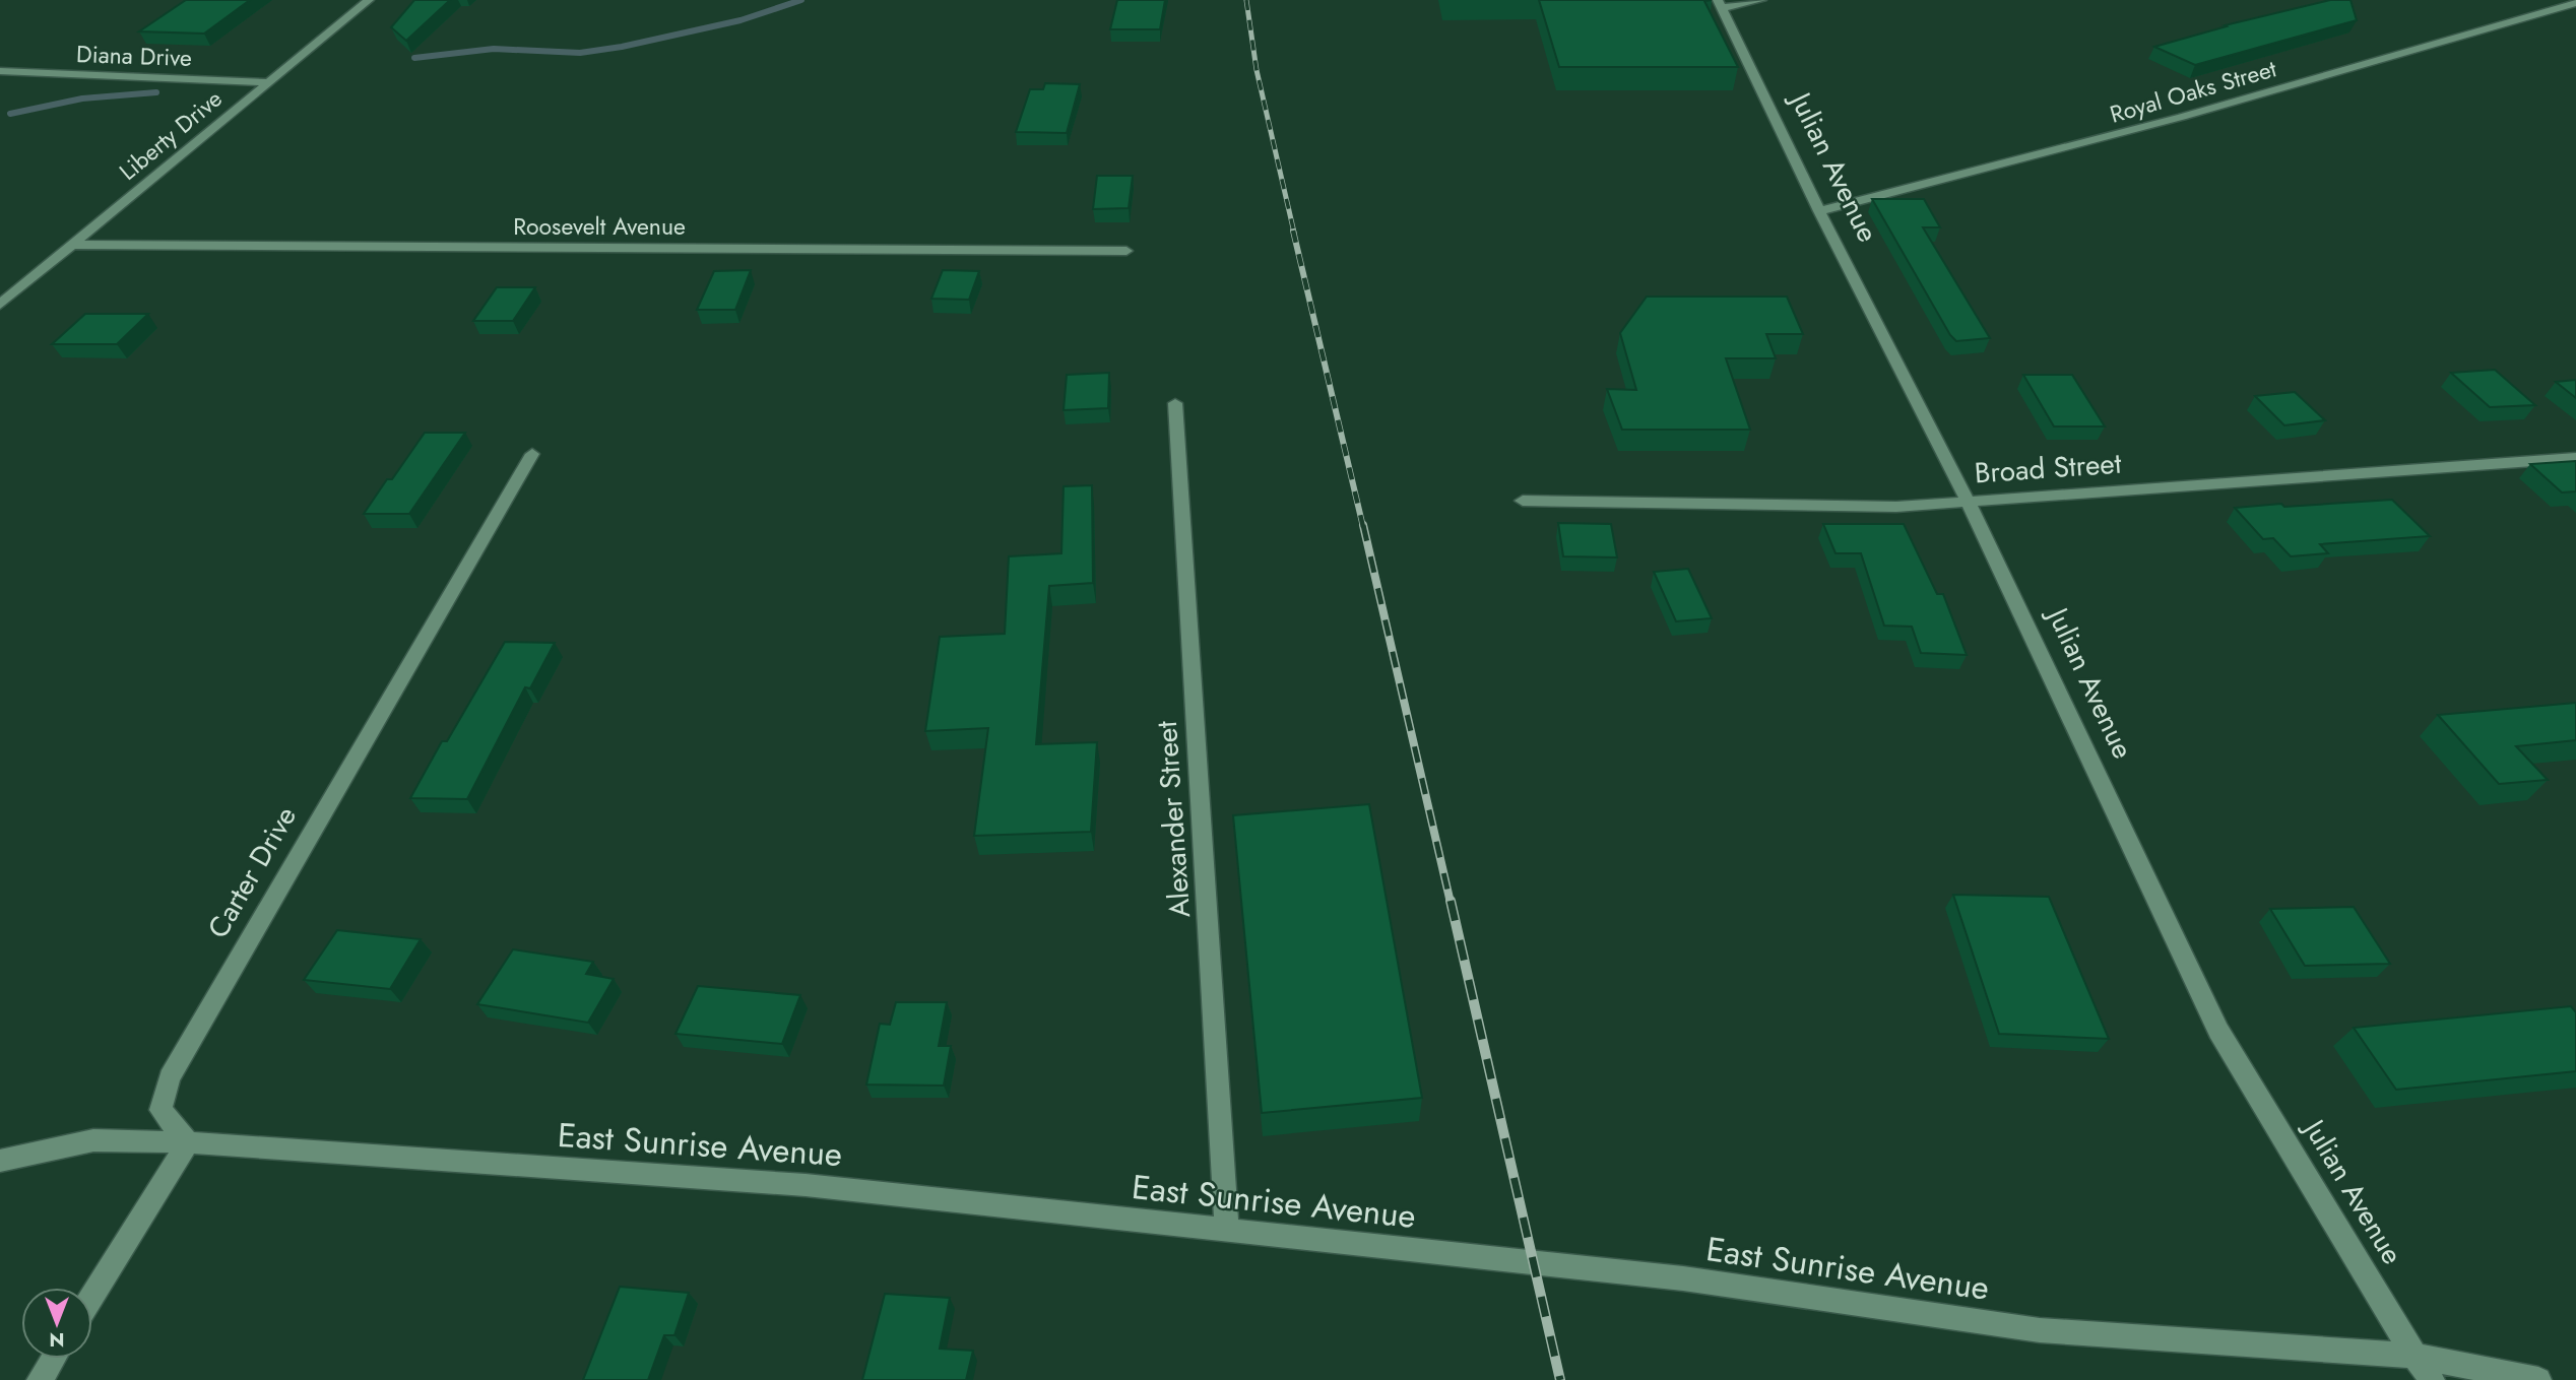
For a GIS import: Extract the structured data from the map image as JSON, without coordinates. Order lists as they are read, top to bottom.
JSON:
{
  "streets": {
    "street": [
      "Diana Drive",
      "Royal Oaks Street",
      "Liberty Drive",
      "Julian Avenue",
      "Roosevelt Avenue",
      "Broad Street",
      "Alexander Street",
      "Carter Drive",
      "East Sunrise Avenue"
    ]
  },
  "crossings": [
    ["Diana Drive", "Liberty Drive"],
    ["Royal Oaks Street", "Julian Avenue"],
    ["Liberty Drive", "Roosevelt Avenue"],
    ["Julian Avenue", "Broad Street"],
    ["Julian Avenue", "East Sunrise Avenue"],
    ["Alexander Street", "East Sunrise Avenue"],
    ["Carter Drive", "East Sunrise Avenue"]
  ],
  "north": "bottom"
}
